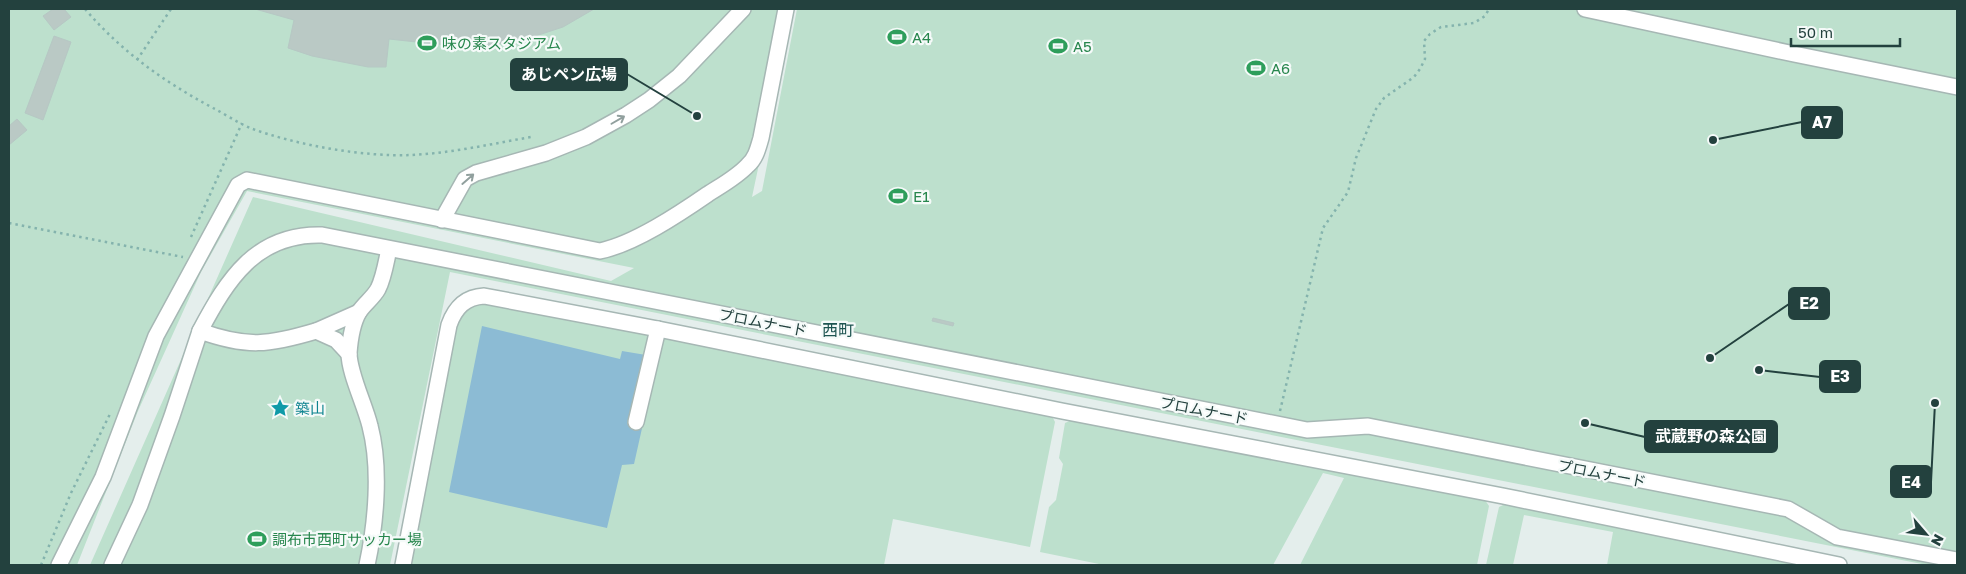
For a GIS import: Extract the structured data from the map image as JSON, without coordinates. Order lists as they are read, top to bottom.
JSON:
{
  "streets": {
    "street": ["プロムナード"]
  },
  "districts": ["西町"],
  "places": {
    "sports": [
      "A4",
      "味の素スタジアム",
      "A5",
      "A6",
      "E1",
      "調布市西町サッカー場"
    ],
    "other": [
      "あじペン広場",
      "A7",
      "E2",
      "E3",
      "E4",
      "武蔵野の森公園"
    ],
    "place": ["築山"]
  },
  "scale_bar": "50 m",
  "north": "bottom right"
}
